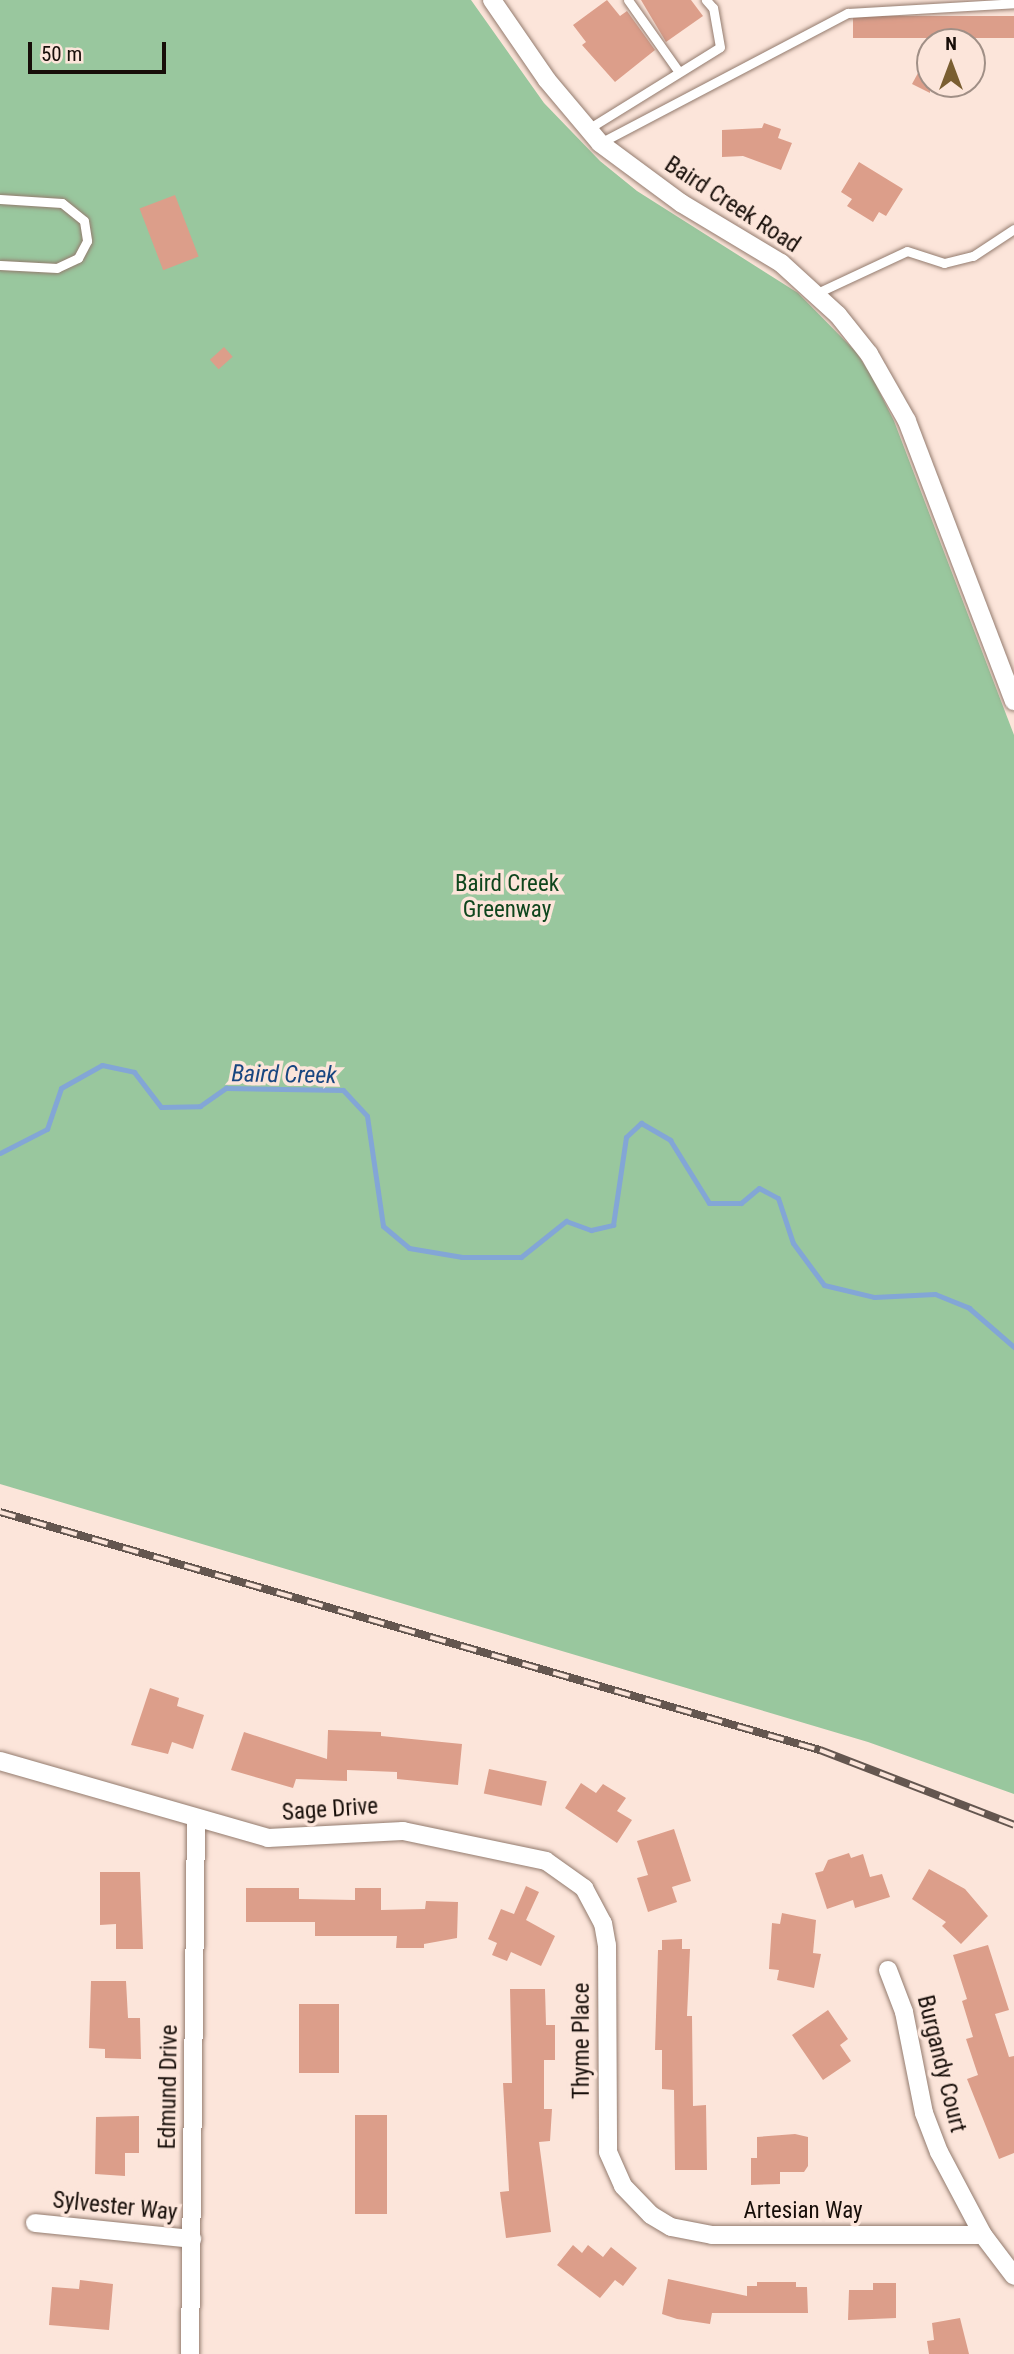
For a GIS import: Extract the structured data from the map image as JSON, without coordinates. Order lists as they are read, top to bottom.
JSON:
{
  "streets": {
    "street": [
      "Baird Creek Road",
      "Sage Drive",
      "Thyme Place",
      "Burgandy Court",
      "Edmund Drive",
      "Sylvester Way",
      "Artesian Way"
    ]
  },
  "crossings": [
    ["Sage Drive", "Thyme Place"],
    ["Sage Drive", "Edmund Drive"],
    ["Thyme Place", "Artesian Way"],
    ["Burgandy Court", "Artesian Way"],
    ["Edmund Drive", "Sylvester Way"]
  ],
  "water": ["Baird Creek"],
  "parks": ["Baird Creek Greenway"],
  "scale_bar": "50 m",
  "north": "top"
}
